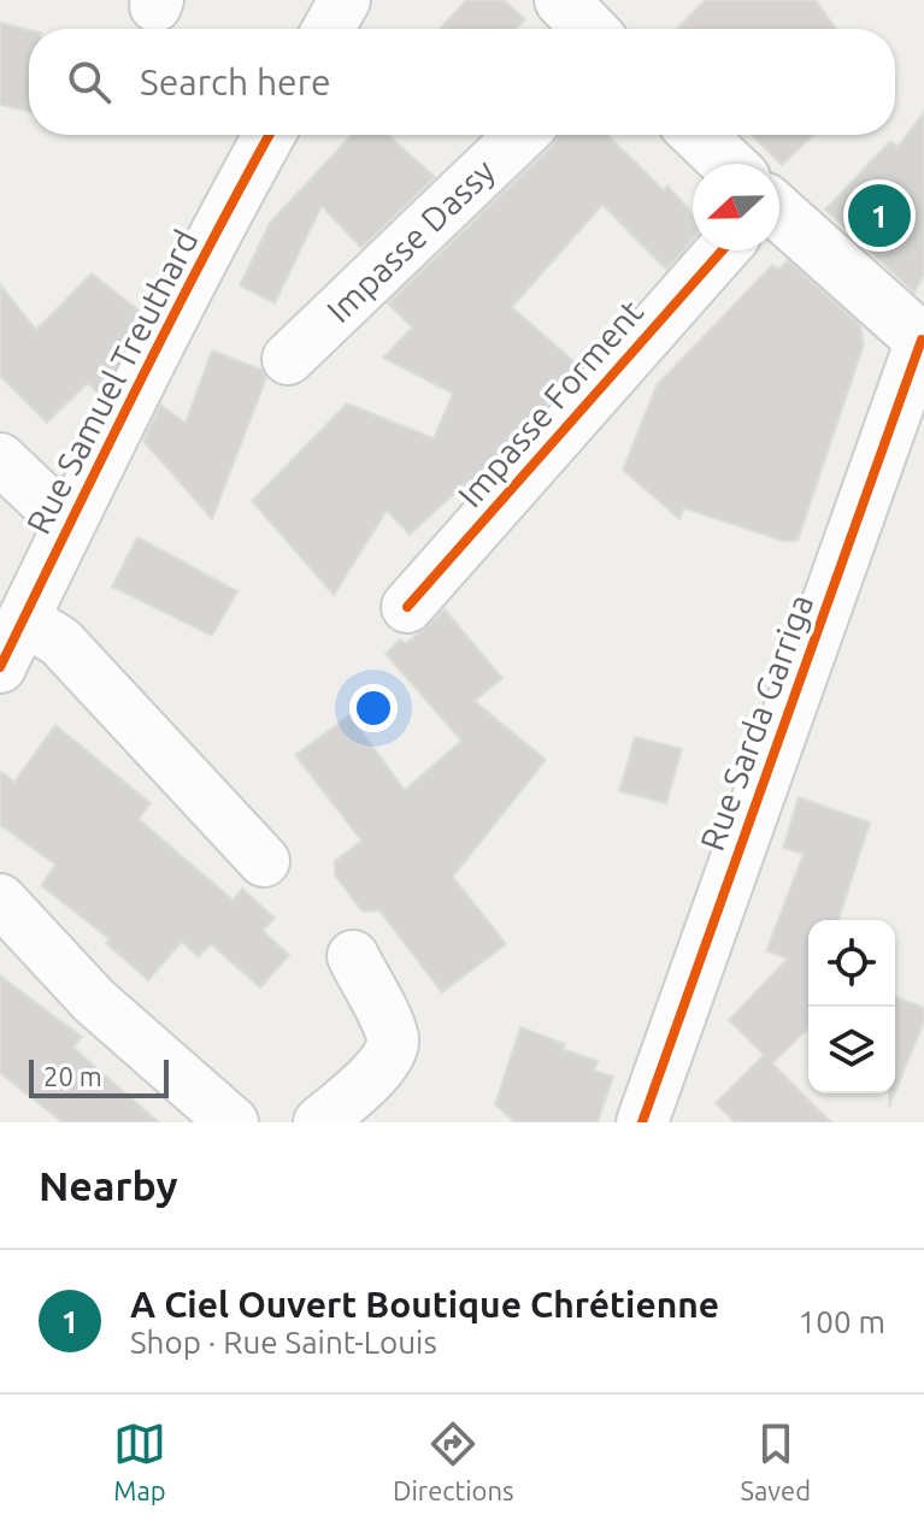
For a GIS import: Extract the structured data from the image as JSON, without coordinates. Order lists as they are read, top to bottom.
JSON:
{
  "streets": {
    "street": [
      "Impasse Dassy",
      "Rue Samuel Treuthard",
      "Impasse Forment",
      "Rue Sarda Garriga"
    ]
  },
  "scale_bar": "20 m",
  "north": "left",
  "page": {
    "search": "Search here",
    "pins": "1",
    "scale": "20 m",
    "heading": "Nearby",
    "list": [
      {
        "mark": "1",
        "name": "A Ciel Ouvert Boutique Chrétienne",
        "note": "Shop · Rue Saint-Louis",
        "value": "100 m"
      }
    ],
    "nav": ["Map", "Directions", "Saved"]
  }
}
